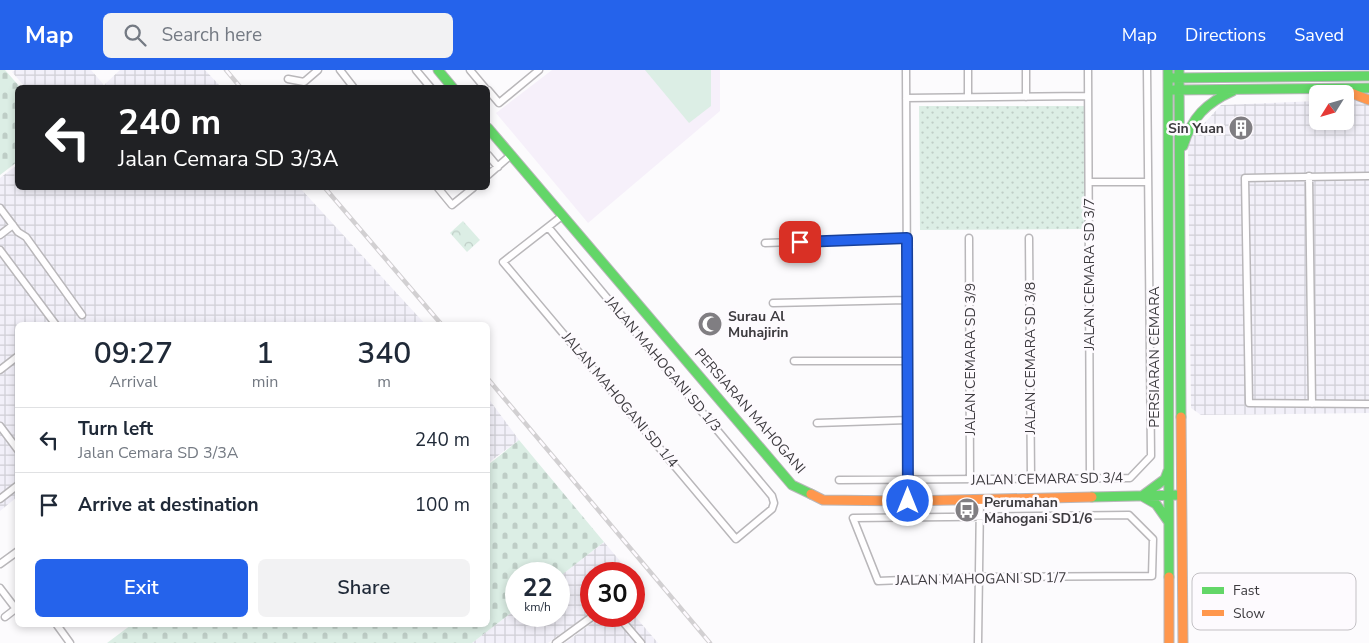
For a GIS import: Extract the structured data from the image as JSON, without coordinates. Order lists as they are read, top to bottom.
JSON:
{
  "streets": {
    "main road": ["PERSIARAN CEMARA", "PERSIARAN MAHOGANI"],
    "street": [
      "JALAN CEMARA SD 3/7",
      "JALAN CEMARA SD 3/8",
      "JALAN CEMARA SD 3/9",
      "JALAN MAHOGANI SD 1/3",
      "JALAN MAHOGANI SD 1/4",
      "JALAN CEMARA SD 3/4",
      "JALAN MAHOGANI SD 1/7"
    ]
  },
  "crossings": [
    ["JALAN CEMARA SD 3/7", "JALAN CEMARA SD 3/4"],
    ["PERSIARAN CEMARA", "PERSIARAN MAHOGANI"],
    ["JALAN CEMARA SD 3/8", "JALAN CEMARA SD 3/4"],
    ["JALAN CEMARA SD 3/9", "JALAN CEMARA SD 3/4"],
    ["JALAN MAHOGANI SD 1/3", "JALAN MAHOGANI SD 1/4"]
  ],
  "places": {
    "building": ["Sin Yuan"],
    "mosque": ["Surau Al Muhajirin"],
    "bus stop": ["Perumahan Mahogani SD1/6"]
  },
  "legend": ["Fast", "Slow"],
  "north": "bottom left",
  "page": {
    "header": "Map",
    "search": "Search here",
    "nav": ["Map", "Directions", "Saved"],
    "turn": ["240 m", "Jalan Cemara SD 3/3A"],
    "eta": [
      "09:27",
      "Arrival",
      "1",
      "min",
      "340",
      "m"
    ],
    "list": [
      {
        "name": "Turn left",
        "note": "Jalan Cemara SD 3/3A",
        "value": "240 m"
      },
      {
        "name": "Arrive at destination",
        "value": "100 m"
      }
    ],
    "buttons": ["Exit", "Share"],
    "speed": "22 km/h",
    "limit": "30"
  }
}
